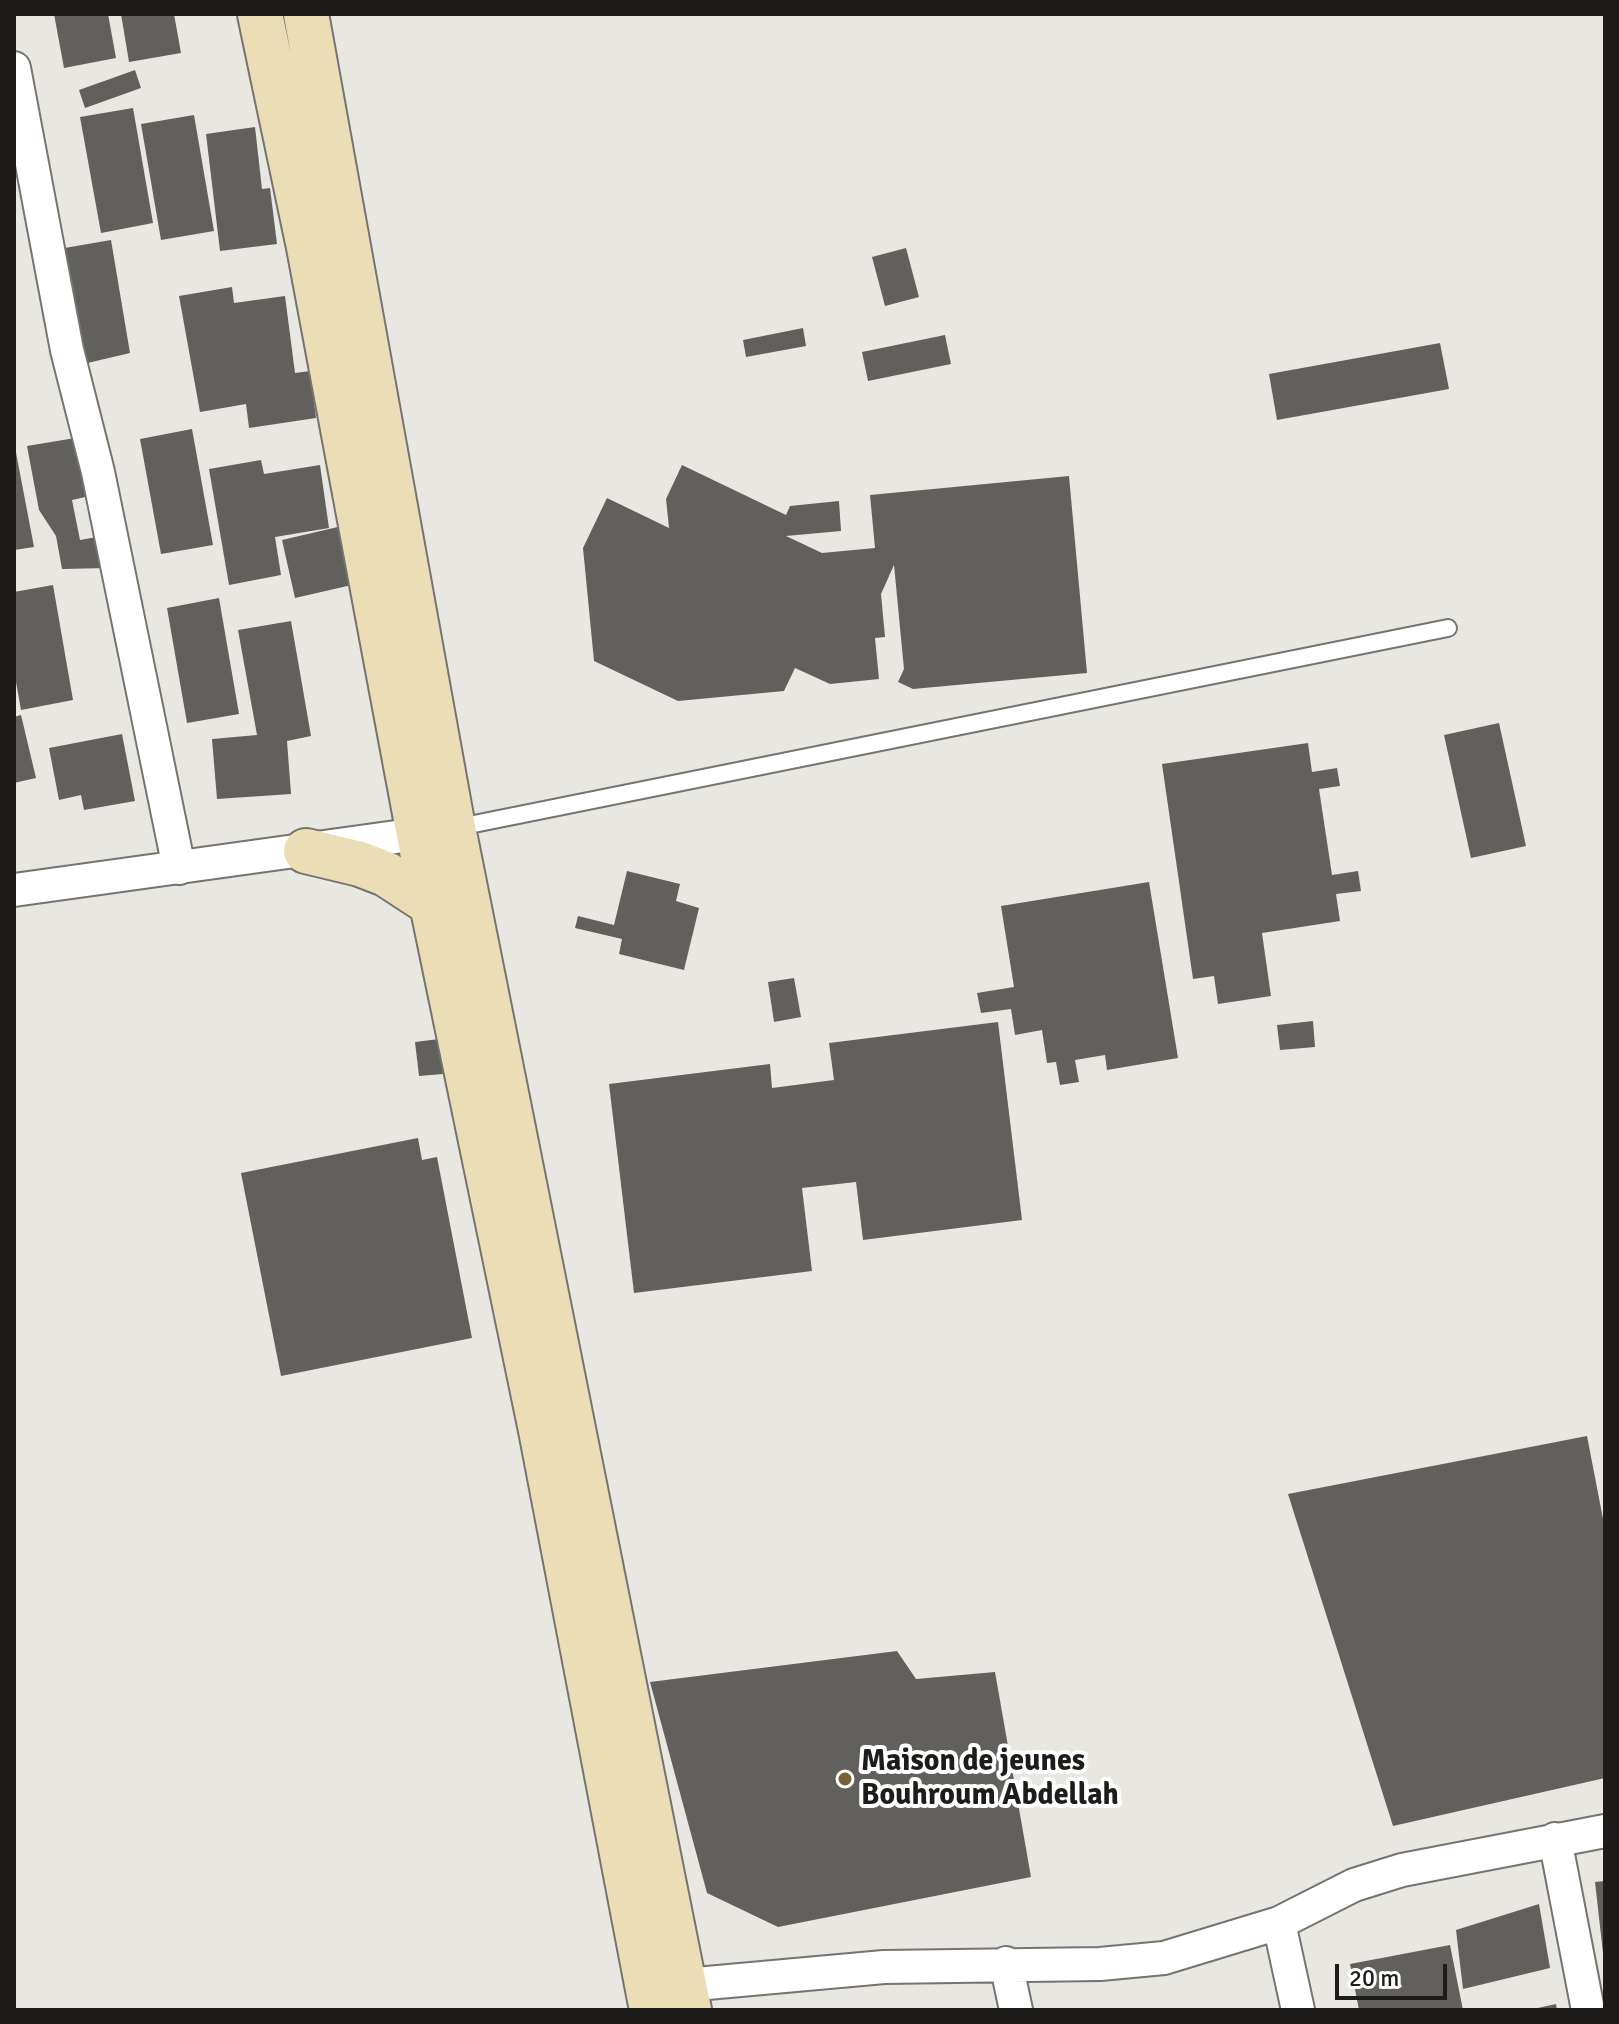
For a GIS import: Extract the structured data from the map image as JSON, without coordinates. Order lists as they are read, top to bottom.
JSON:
{
  "places": ["Maison de jeunes Bouhroum Abdellah"],
  "scale_bar": "20 m"
}
